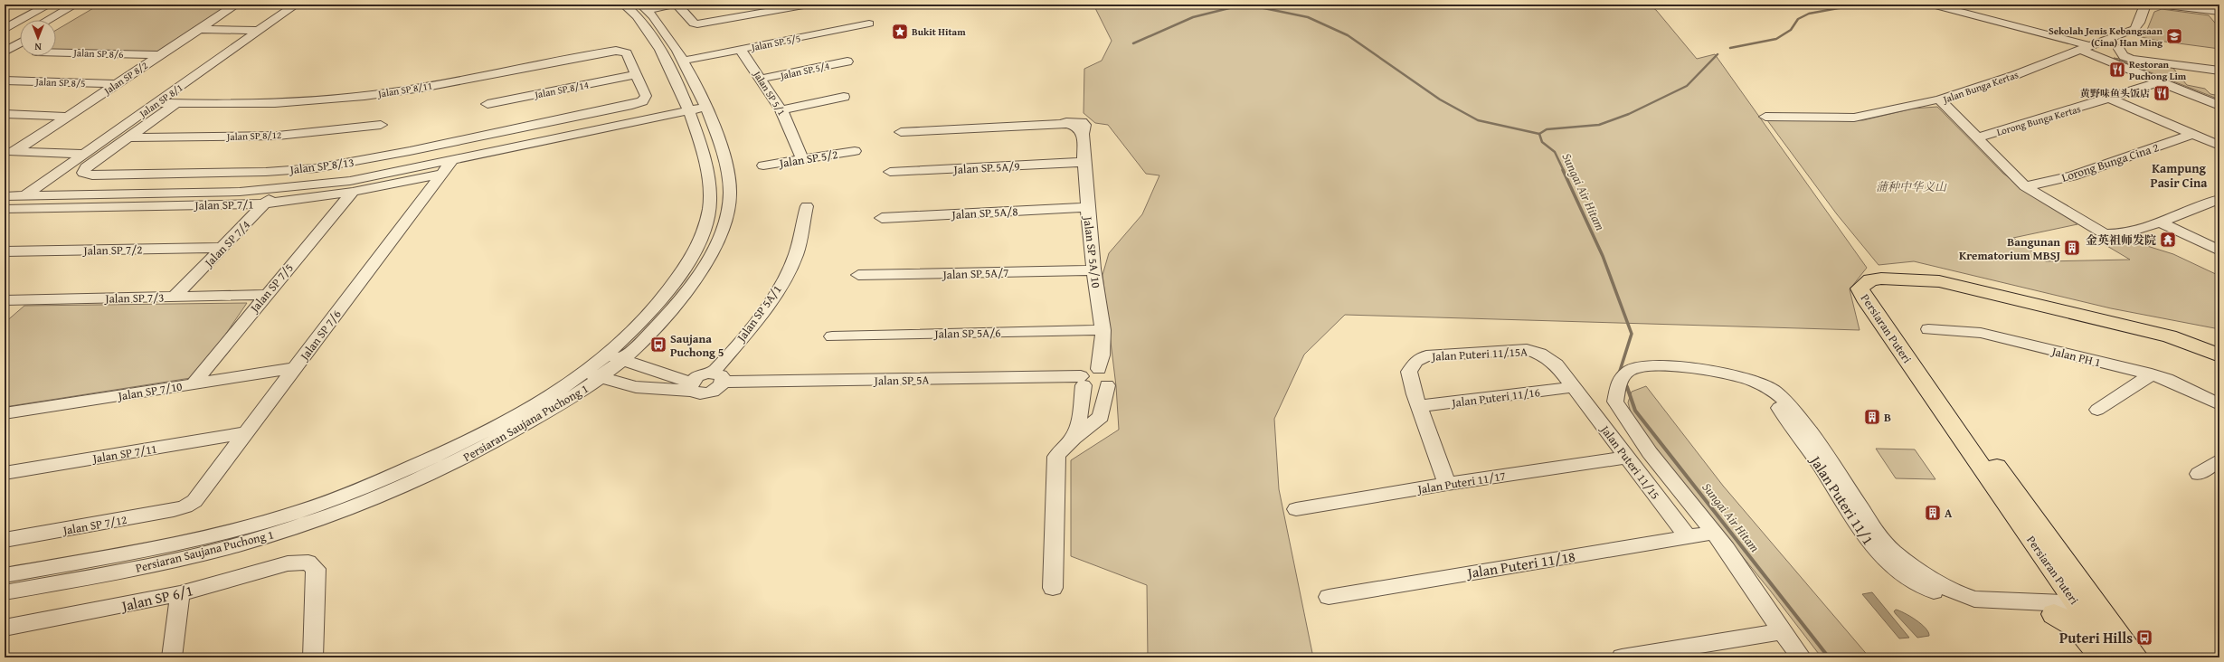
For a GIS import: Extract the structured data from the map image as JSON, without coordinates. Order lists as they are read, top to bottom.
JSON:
{
  "streets": {
    "main road": ["Persiaran Puteri"],
    "street": [
      "Jalan SP 5/5",
      "Jalan SP 8/6",
      "Jalan SP 5/4",
      "Jalan SP 8/2",
      "Jalan SP 8/5",
      "Jalan Bunga Kertas",
      "Jalan SP 8/11",
      "Jalan SP 8/14",
      "Jalan SP 5/1",
      "Jalan SP 8/1",
      "Lorong Bunga Kertas",
      "Jalan SP 8/12",
      "Jalan SP 5/2",
      "Lorong Bunga Cina 2",
      "Jalan SP 8/13",
      "Jalan SP 5A/9",
      "Jalan SP 7/1",
      "Jalan SP 5A/8",
      "Jalan SP 7/4",
      "Jalan SP 7/2",
      "Jalan SP 5A/10",
      "Jalan SP 5A/7",
      "Jalan SP 7/5",
      "Jalan SP 7/3",
      "Jalan SP 5A/1",
      "Jalan SP 5A/6",
      "Jalan SP 7/6",
      "Jalan Puteri 11/15A",
      "Jalan PH 1",
      "Jalan SP 5A",
      "Jalan SP 7/10",
      "Jalan Puteri 11/16",
      "Persiaran Saujana Puchong 1",
      "Jalan SP 7/11",
      "Jalan Puteri 11/15",
      "Jalan Puteri 11/17",
      "Jalan Puteri 11/1",
      "Jalan SP 7/12",
      "Jalan Puteri 11/18",
      "Jalan SP 6/1"
    ]
  },
  "crossings": [
    ["Jalan SP 5/5", "Jalan SP 5/1"],
    ["Jalan SP 5/5", "Persiaran Saujana Puchong 1"],
    ["Jalan SP 8/6", "Jalan SP 8/2"],
    ["Jalan SP 5/4", "Jalan SP 5/1"],
    ["Jalan SP 8/2", "Jalan SP 8/5"],
    ["Jalan Bunga Kertas", "Lorong Bunga Kertas"],
    ["Jalan Bunga Kertas", "Lorong Bunga Cina 2"],
    ["Jalan SP 8/11", "Jalan SP 8/14"],
    ["Jalan SP 8/11", "Jalan SP 8/1"],
    ["Jalan SP 8/11", "Jalan SP 8/13"],
    ["Jalan SP 8/14", "Jalan SP 8/13"],
    ["Jalan SP 5/1", "Jalan SP 5/2"],
    ["Jalan SP 8/12", "Jalan SP 8/13"],
    ["Jalan SP 5A/9", "Jalan SP 5A/10"],
    ["Jalan SP 7/1", "Jalan SP 7/4"],
    ["Jalan SP 7/1", "Jalan SP 7/5"],
    ["Jalan SP 7/1", "Jalan SP 7/6"],
    ["Jalan SP 5A/8", "Jalan SP 5A/10"],
    ["Jalan SP 7/4", "Jalan SP 7/2"],
    ["Jalan SP 7/4", "Jalan SP 7/3"],
    ["Jalan SP 5A/10", "Jalan SP 5A/7"],
    ["Jalan SP 5A/10", "Jalan SP 5A/6"],
    ["Jalan SP 7/5", "Jalan SP 7/3"],
    ["Jalan SP 7/5", "Jalan SP 7/10"],
    ["Jalan SP 5A/1", "Jalan SP 5A"],
    ["Persiaran Puteri", "Jalan Puteri 11/1"],
    ["Jalan SP 7/6", "Jalan SP 7/10"],
    ["Jalan SP 7/6", "Jalan SP 7/11"],
    ["Jalan SP 7/6", "Jalan SP 7/12"],
    ["Jalan Puteri 11/15A", "Jalan Puteri 11/16"],
    ["Jalan Puteri 11/15A", "Jalan Puteri 11/15"],
    ["Jalan Puteri 11/15A", "Jalan Puteri 11/17"],
    ["Jalan Puteri 11/16", "Jalan Puteri 11/15"],
    ["Jalan Puteri 11/15", "Jalan Puteri 11/17"],
    ["Jalan Puteri 11/15", "Jalan Puteri 11/18"],
    ["Jalan Puteri 11/1", "Jalan Puteri 11/18"]
  ],
  "districts": ["Kampung Pasir Cina"],
  "water": ["Sungai Air Hitam"],
  "parks": ["蒲种中华义山"],
  "places": {
    "place": ["Bukit Hitam"],
    "school or university": ["Sekolah Jenis Kebangsaan (Cina) Han Ming"],
    "restaurant": ["Restoran Puchong Lim", "黄野味鱼头饭店"],
    "temple": ["金英祖师发院"],
    "building": ["Bangunan Krematorium MBSJ", "B", "A"],
    "bus stop": ["Saujana Puchong 5", "Puteri Hills"]
  },
  "north": "bottom"
}
